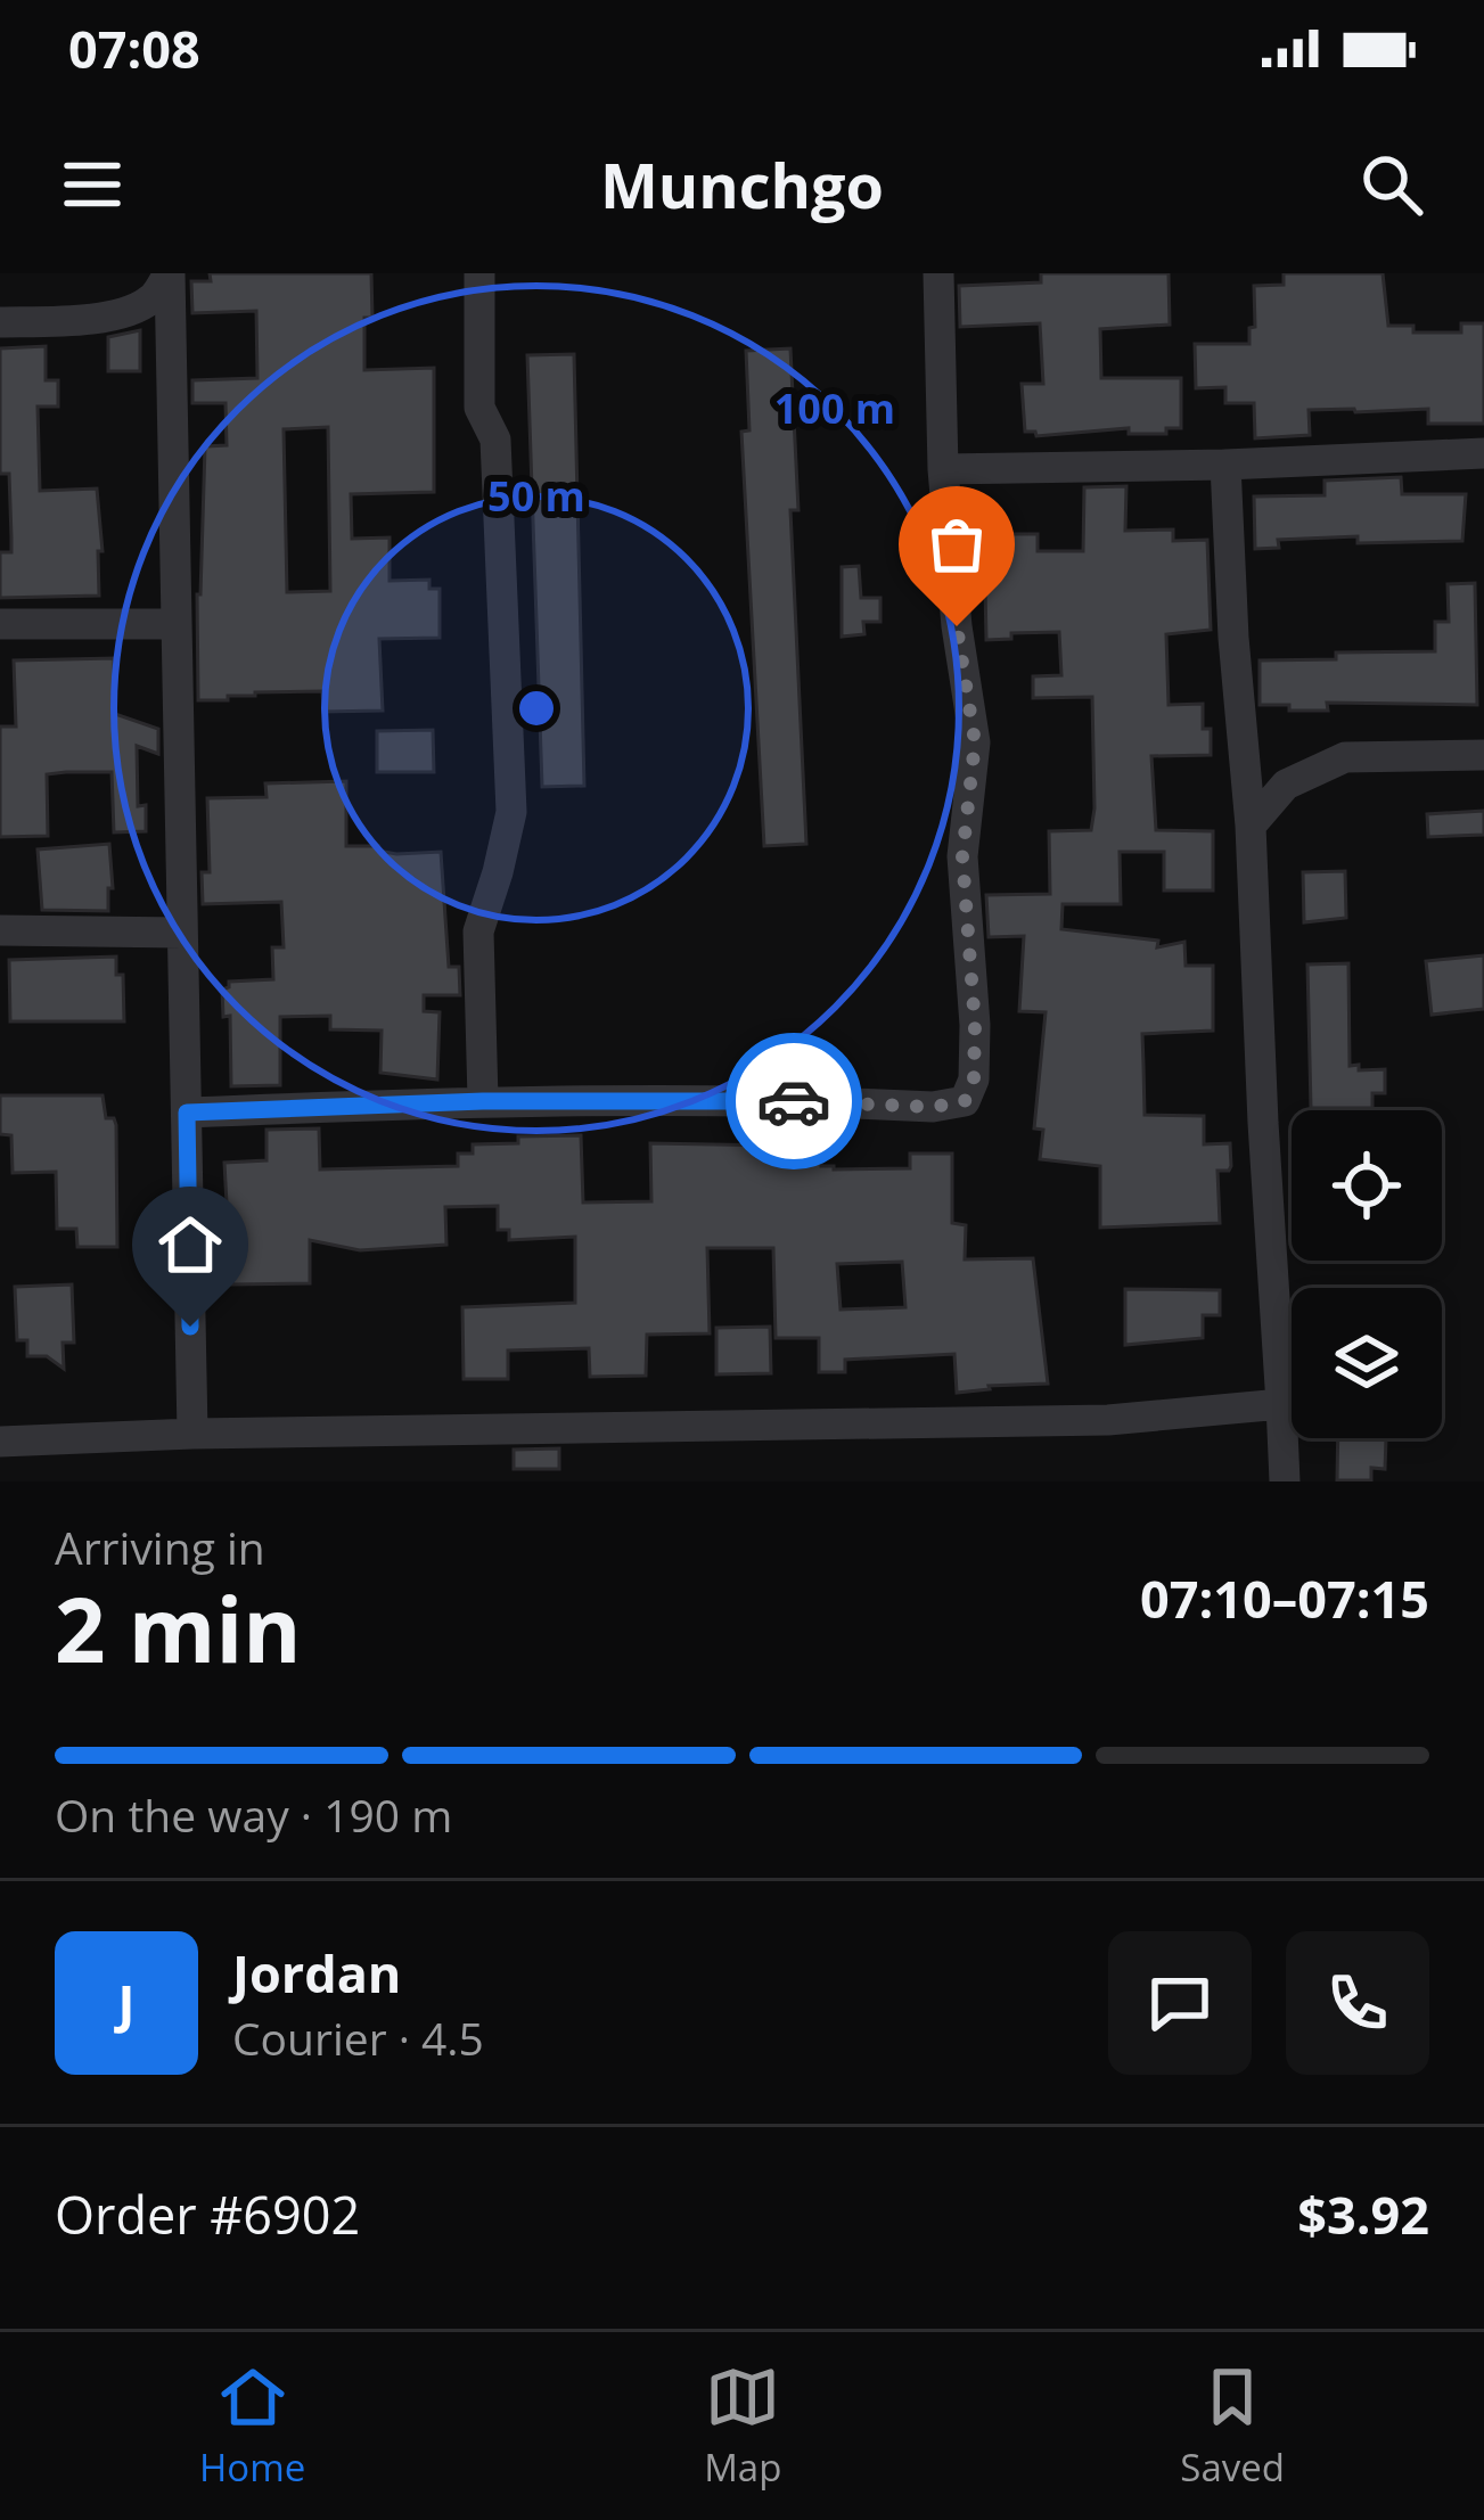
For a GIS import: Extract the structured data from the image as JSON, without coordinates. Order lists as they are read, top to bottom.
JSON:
{
  "page": {
    "status": "07:08",
    "header": "Munchgo",
    "heading": ["2 min", "Arriving in", "07:10–07:15"],
    "panel": [
      "Jordan",
      "Courier · 4.5",
      "Order #6902",
      "$3.92"
    ],
    "bar": "On the way · 190 m",
    "round": "J",
    "tabs": ["Home", "Map", "Saved"]
  },
  "rings": ["100 m", "50 m"]
}
